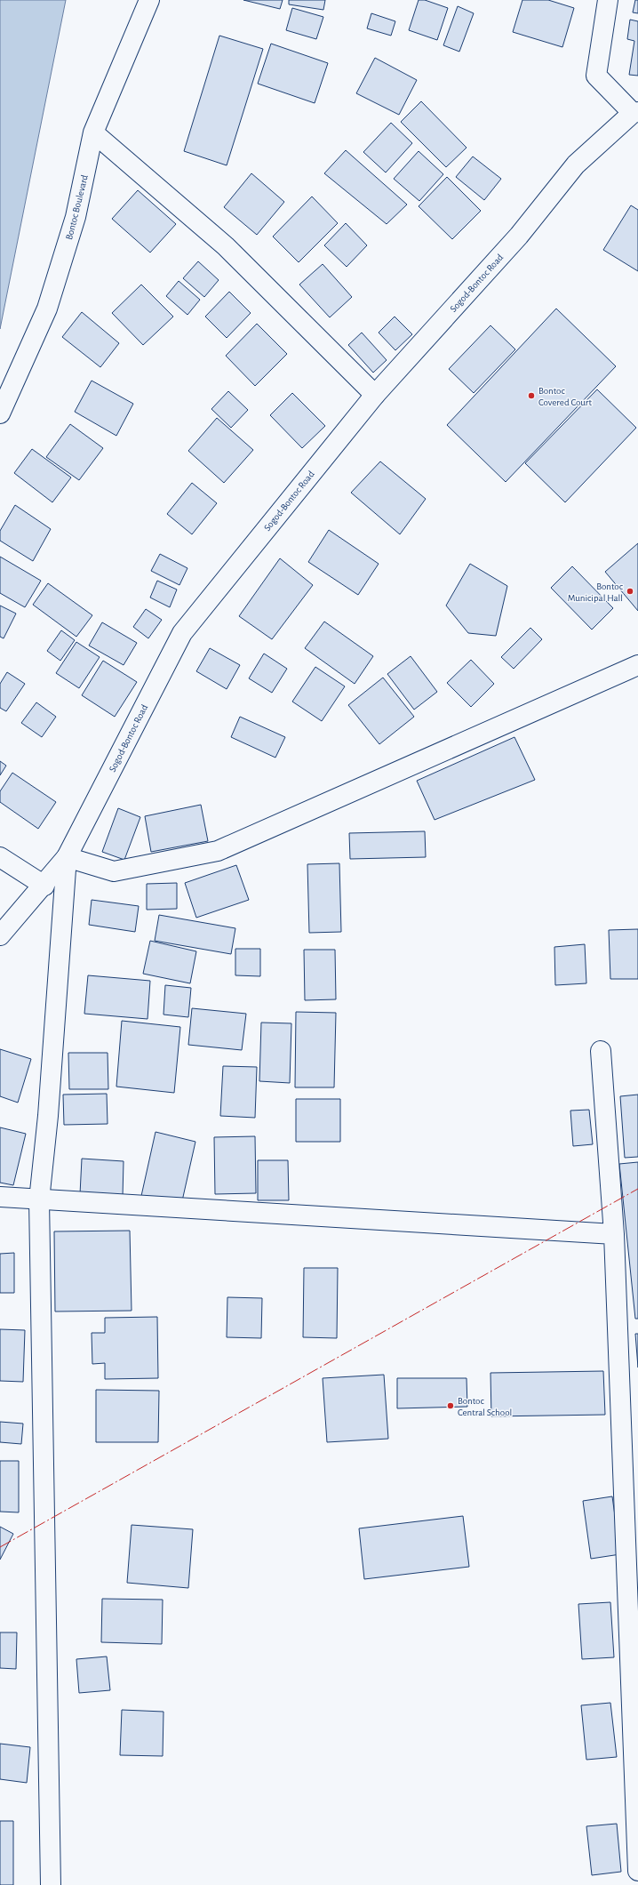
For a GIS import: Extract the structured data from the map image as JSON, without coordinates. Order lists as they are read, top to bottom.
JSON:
{
  "streets": {
    "street": ["Bontoc Boulevard", "Sogod-Bontoc Road"]
  },
  "places": ["Bontoc Covered Court", "Bontoc Municipal Hall", "Bontoc Central School"]
}
